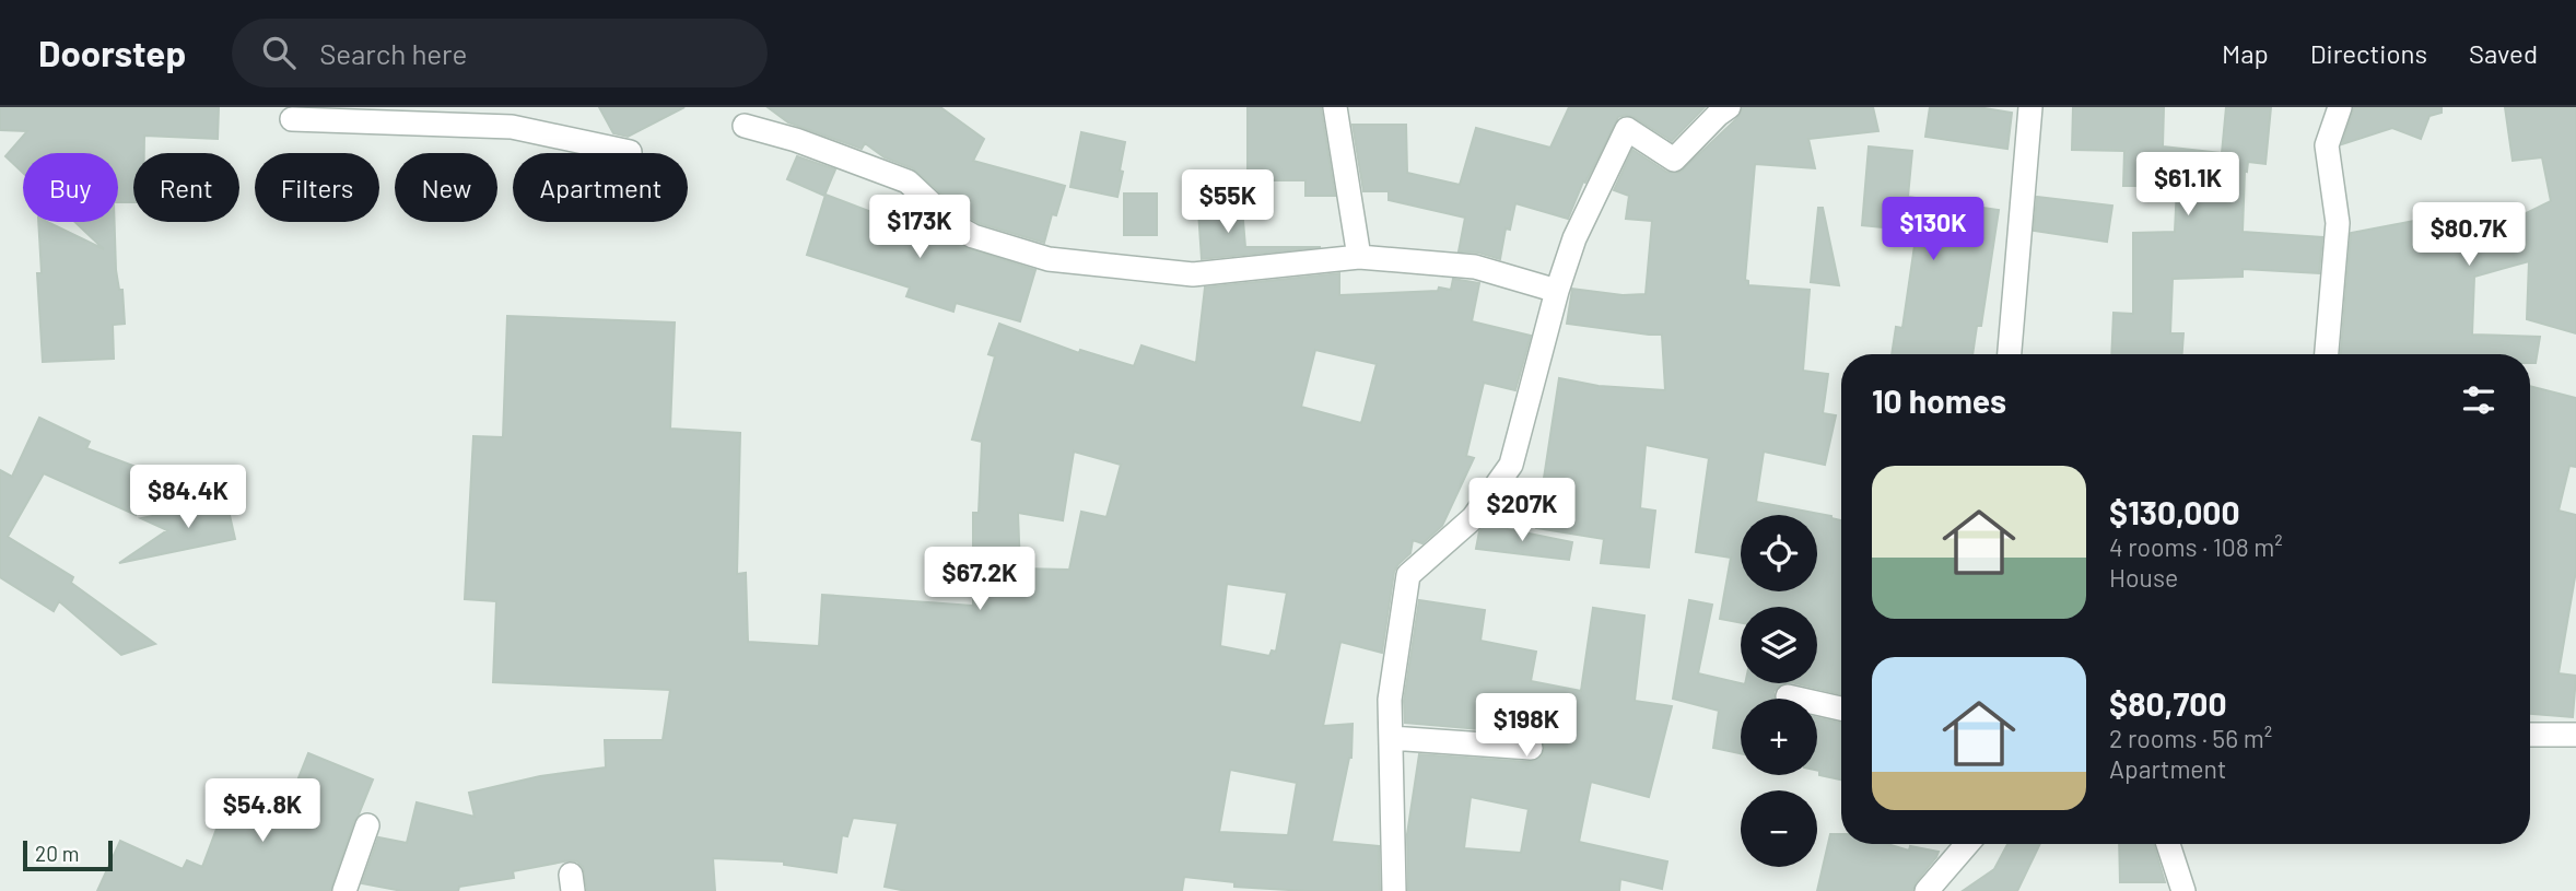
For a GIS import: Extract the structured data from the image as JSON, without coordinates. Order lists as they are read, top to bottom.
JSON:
{
  "scale_bar": "20 m",
  "page": {
    "header": "Doorstep",
    "search": "Search here",
    "nav": ["Map", "Directions", "Saved"],
    "price": [
      "$61.1K",
      "$55K",
      "$173K",
      "$130K",
      "$80.7K",
      "$84.4K",
      "$207K",
      "$67.2K",
      "$198K",
      "$54.8K"
    ],
    "chip": [
      "Buy",
      "Rent",
      "Filters",
      "New",
      "Apartment"
    ],
    "heading": "10 homes",
    "list": [
      {
        "name": "$130,000",
        "note": "4 rooms · 108 m² · House"
      },
      {
        "name": "$80,700",
        "note": "2 rooms · 56 m² · Apartment"
      }
    ],
    "map_buttons": ["+", "−"],
    "scale": "20 m"
  }
}
